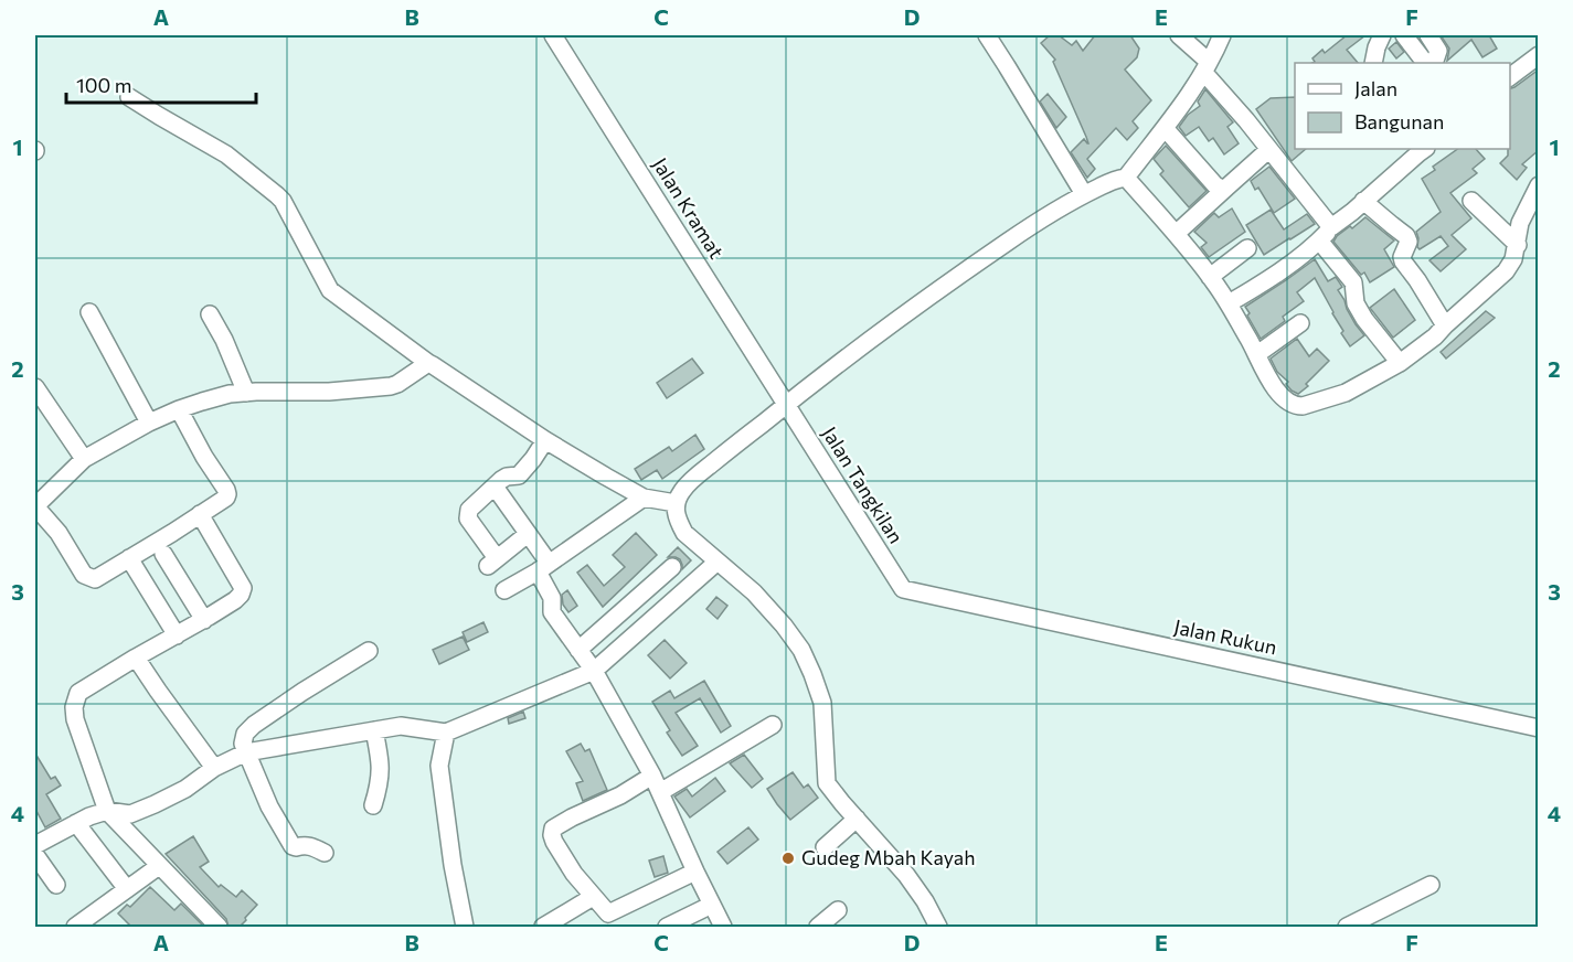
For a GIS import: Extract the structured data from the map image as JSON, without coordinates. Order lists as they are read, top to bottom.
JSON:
{
  "streets": {
    "street": ["Jalan Kramat", "Jalan Tangkilan", "Jalan Rukun"]
  },
  "crossings": [
    ["Jalan Kramat", "Jalan Tangkilan"],
    ["Jalan Tangkilan", "Jalan Rukun"]
  ],
  "places": ["Gudeg Mbah Kayah"],
  "legend": ["Jalan", "Bangunan"],
  "scale_bar": "100 m",
  "grid": {
    "columns": [
      "A",
      "B",
      "C",
      "D",
      "E",
      "F"
    ],
    "rows": [
      "1",
      "2",
      "3",
      "4"
    ]
  }
}
